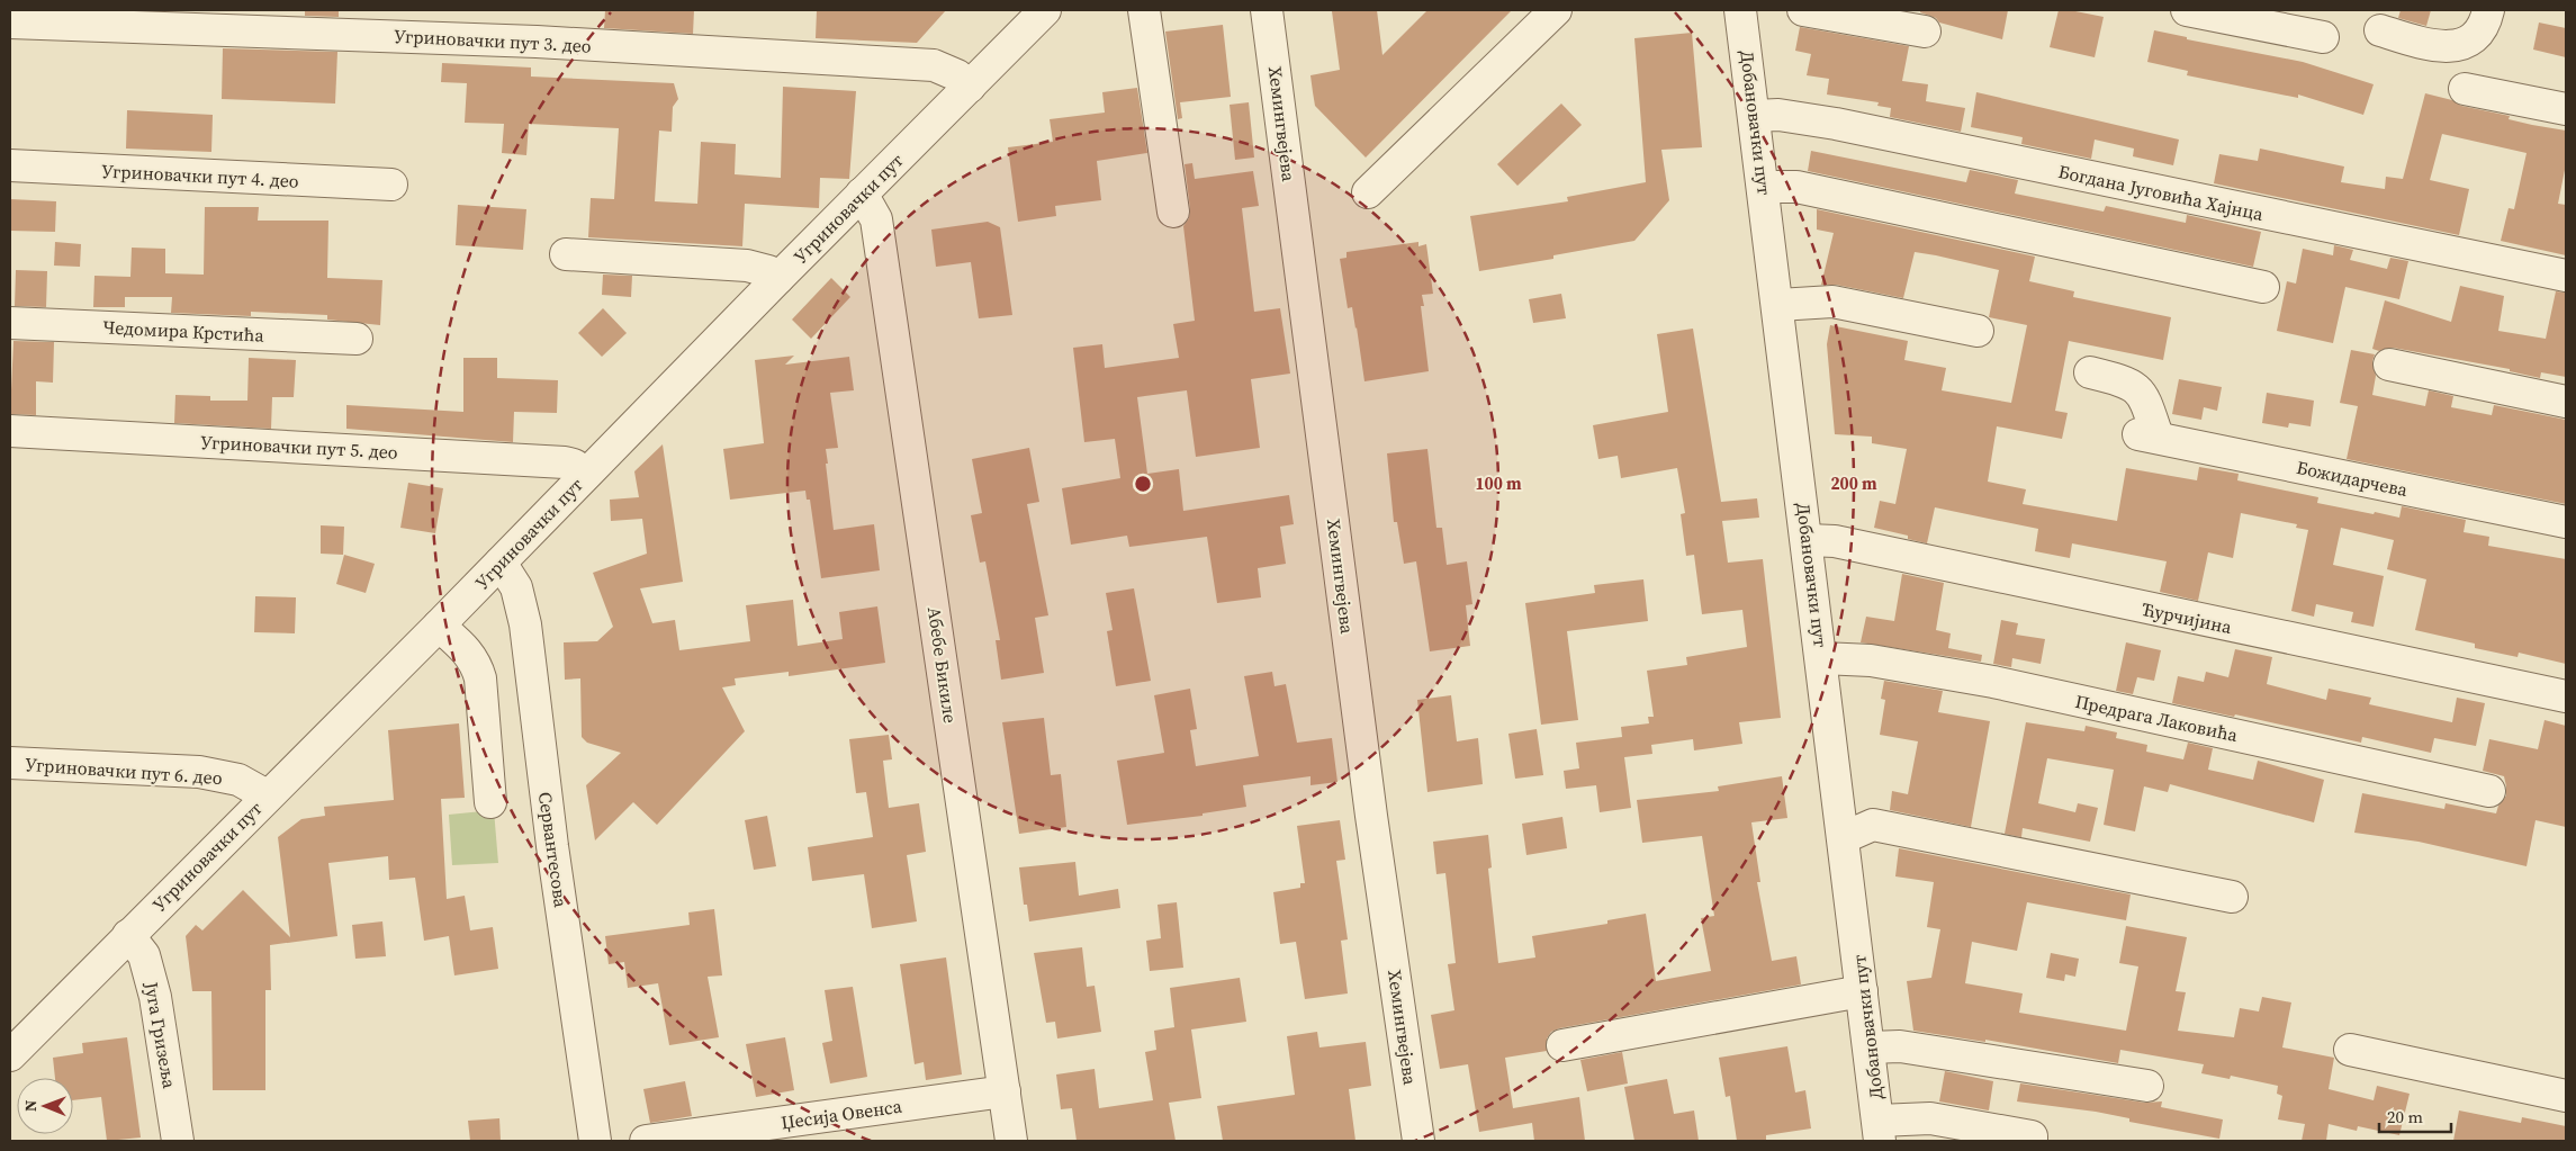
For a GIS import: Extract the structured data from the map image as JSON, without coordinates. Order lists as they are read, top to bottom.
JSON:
{
  "streets": {
    "street": [
      "Угриновачки пут 3. део",
      "Добановачки пут",
      "Хемингвејева",
      "Угриновачки пут 4. део",
      "Богдана Југовића Хајнца",
      "Угриновачки пут",
      "Чедомира Крстића",
      "Угриновачки пут 5. део",
      "Божидарчева",
      "Ћурчијина",
      "Абебе Бикиле",
      "Предрага Лаковића",
      "Угриновачки пут 6. део",
      "Сервантесова",
      "Југа Гризеља",
      "Џесија Овенса"
    ]
  },
  "crossings": [
    ["Угриновачки пут 3. део", "Угриновачки пут"],
    ["Добановачки пут", "Богдана Југовића Хајнца"],
    ["Добановачки пут", "Ћурчијина"],
    ["Добановачки пут", "Предрага Лаковића"],
    ["Угриновачки пут", "Угриновачки пут 5. део"],
    ["Угриновачки пут", "Абебе Бикиле"],
    ["Угриновачки пут", "Угриновачки пут 6. део"],
    ["Угриновачки пут", "Сервантесова"],
    ["Угриновачки пут", "Југа Гризеља"],
    ["Абебе Бикиле", "Џесија Овенса"]
  ],
  "scale_bar": "20 m",
  "north": "left",
  "rings": ["100 m", "200 m"]
}
